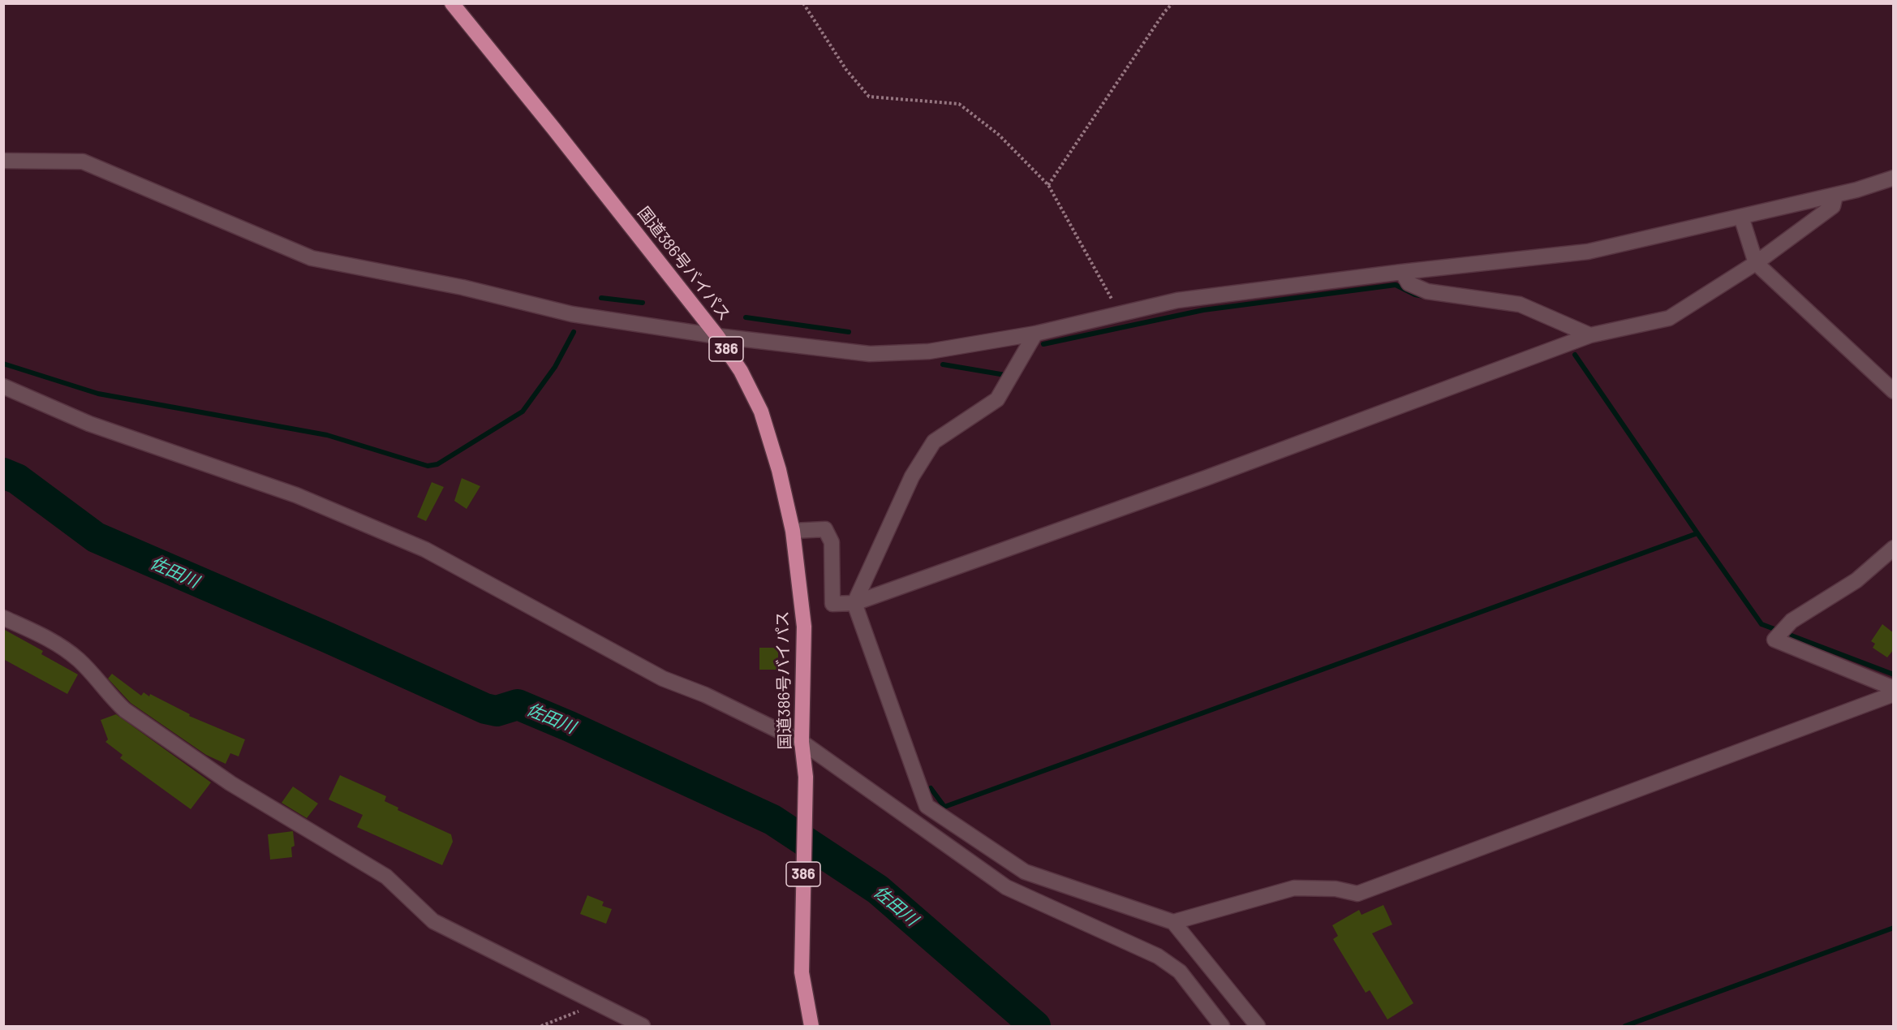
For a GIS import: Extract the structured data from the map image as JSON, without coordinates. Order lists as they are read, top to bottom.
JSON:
{
  "streets": {
    "highway": ["国道386号バイパス", "386"]
  },
  "water": ["佐田川"]
}
